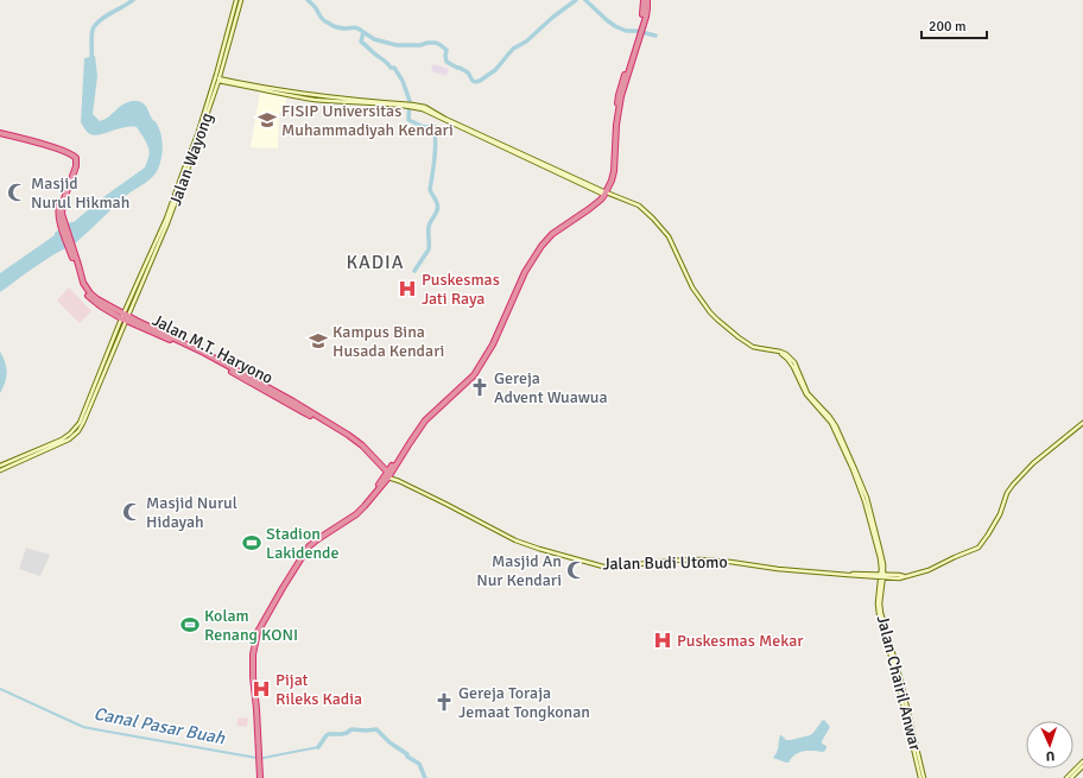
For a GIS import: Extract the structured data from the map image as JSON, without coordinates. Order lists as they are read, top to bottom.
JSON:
{
  "streets": {
    "highway": ["Jalan M.T. Haryono"],
    "main road": ["Jalan Wayong", "Jalan Budi Utomo", "Jalan Chairil Anwar"]
  },
  "crossings": [
    ["Jalan Wayong", "Jalan M.T. Haryono"],
    ["Jalan Wayong", "Jalan Chairil Anwar"],
    ["Jalan M.T. Haryono", "Jalan Budi Utomo"],
    ["Jalan Budi Utomo", "Jalan Chairil Anwar"]
  ],
  "districts": ["KADIA"],
  "water": ["Canal Pasar Buah"],
  "places": {
    "school or university": ["FISIP Universitas Muhammadiyah Kendari", "Kampus Bina Husada Kendari"],
    "mosque": ["Masjid Nurul Hikmah", "Masjid Nurul Hidayah", "Masjid An Nur Kendari"],
    "hospital": ["Puskesmas Jati Raya", "Puskesmas Mekar", "Pijat Rileks Kadia"],
    "church": ["Gereja Advent Wuawua", "Gereja Toraja Jemaat Tongkonan"],
    "sports": ["Stadion Lakidende", "Kolam Renang KONI"]
  },
  "scale_bar": "200 m",
  "north": "bottom"
}
